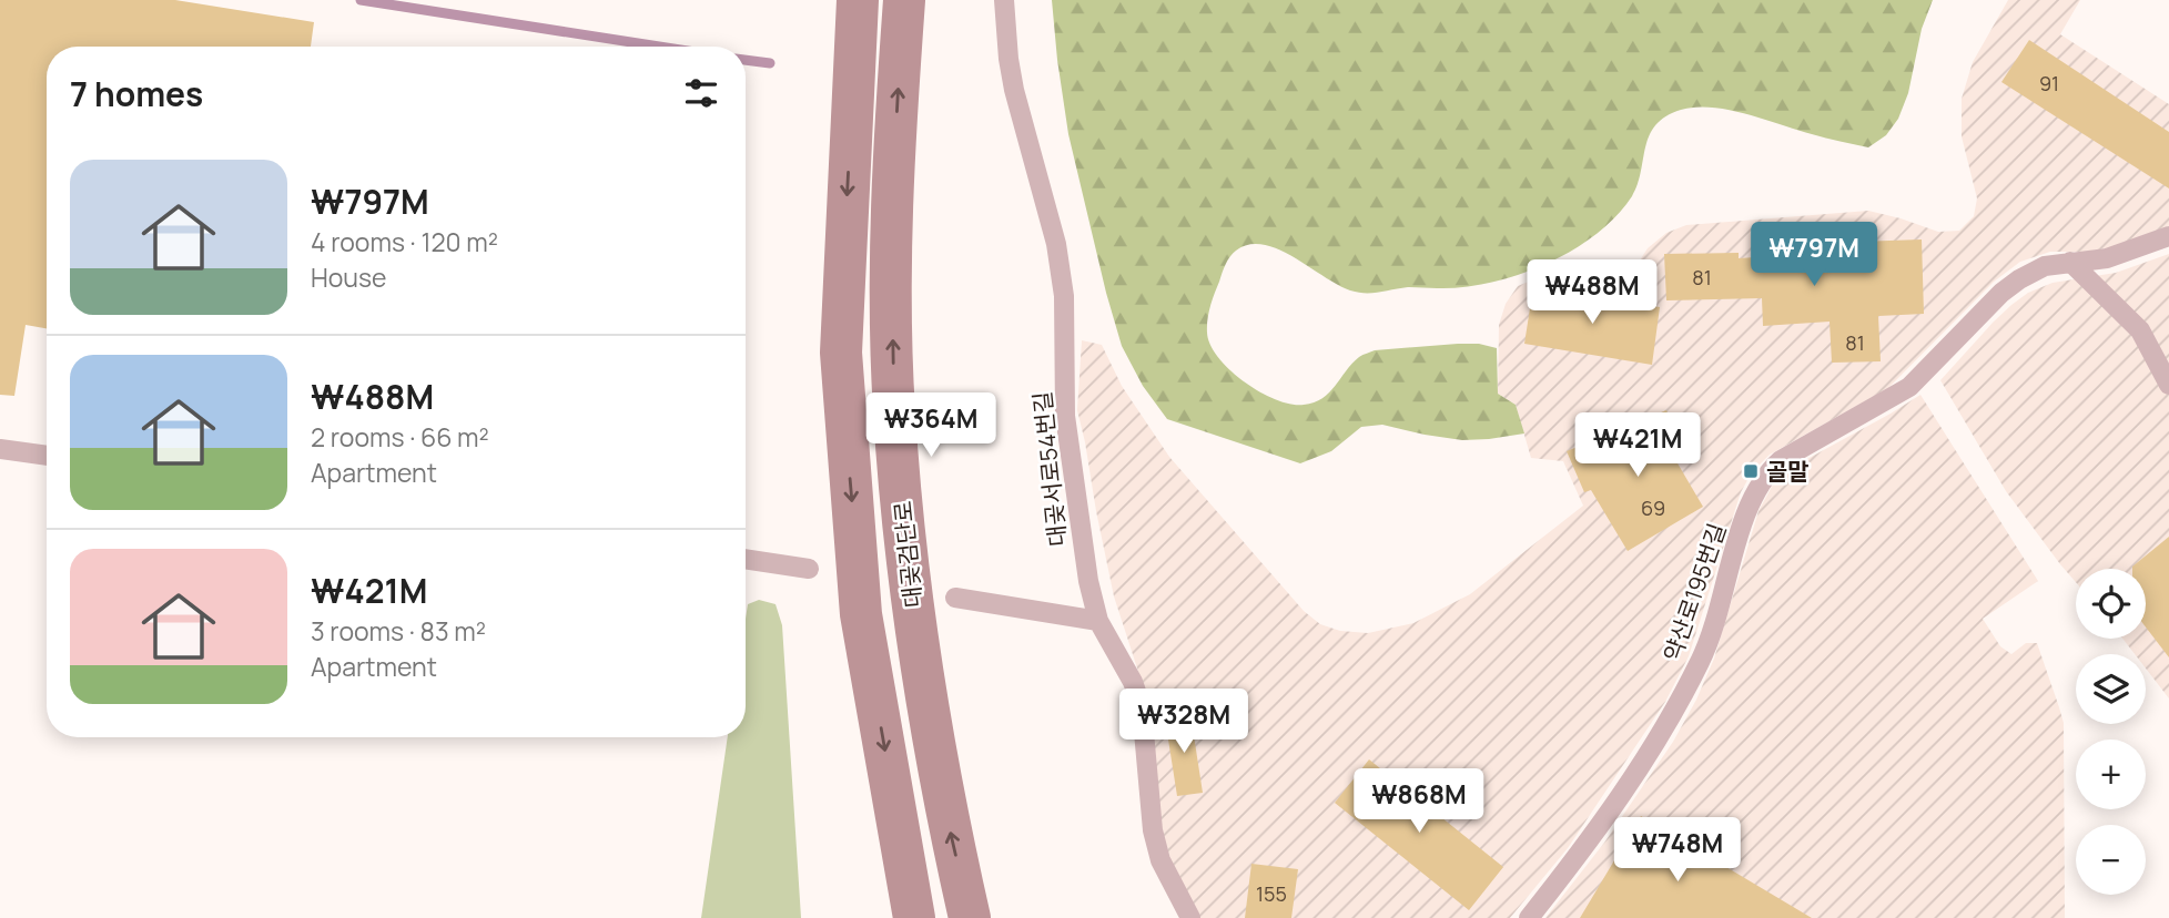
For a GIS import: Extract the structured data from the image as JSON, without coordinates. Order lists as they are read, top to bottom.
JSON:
{
  "streets": {
    "main road": ["대곶검단로"],
    "lane": ["대곶서로54번길", "약산로195번길"]
  },
  "places": {
    "transit": ["골말"]
  },
  "house_numbers": [
    "91",
    "81",
    "81",
    "69",
    "155"
  ],
  "page": {
    "heading": "7 homes",
    "list": [
      {
        "name": "₩797M",
        "note": "4 rooms · 120 m² · House"
      },
      {
        "name": "₩488M",
        "note": "2 rooms · 66 m² · Apartment"
      },
      {
        "name": "₩421M",
        "note": "3 rooms · 83 m² · Apartment"
      }
    ],
    "price": [
      "₩797M",
      "₩488M",
      "₩364M",
      "₩421M",
      "₩328M",
      "₩868M",
      "₩748M"
    ],
    "map_buttons": ["+", "−"]
  }
}
